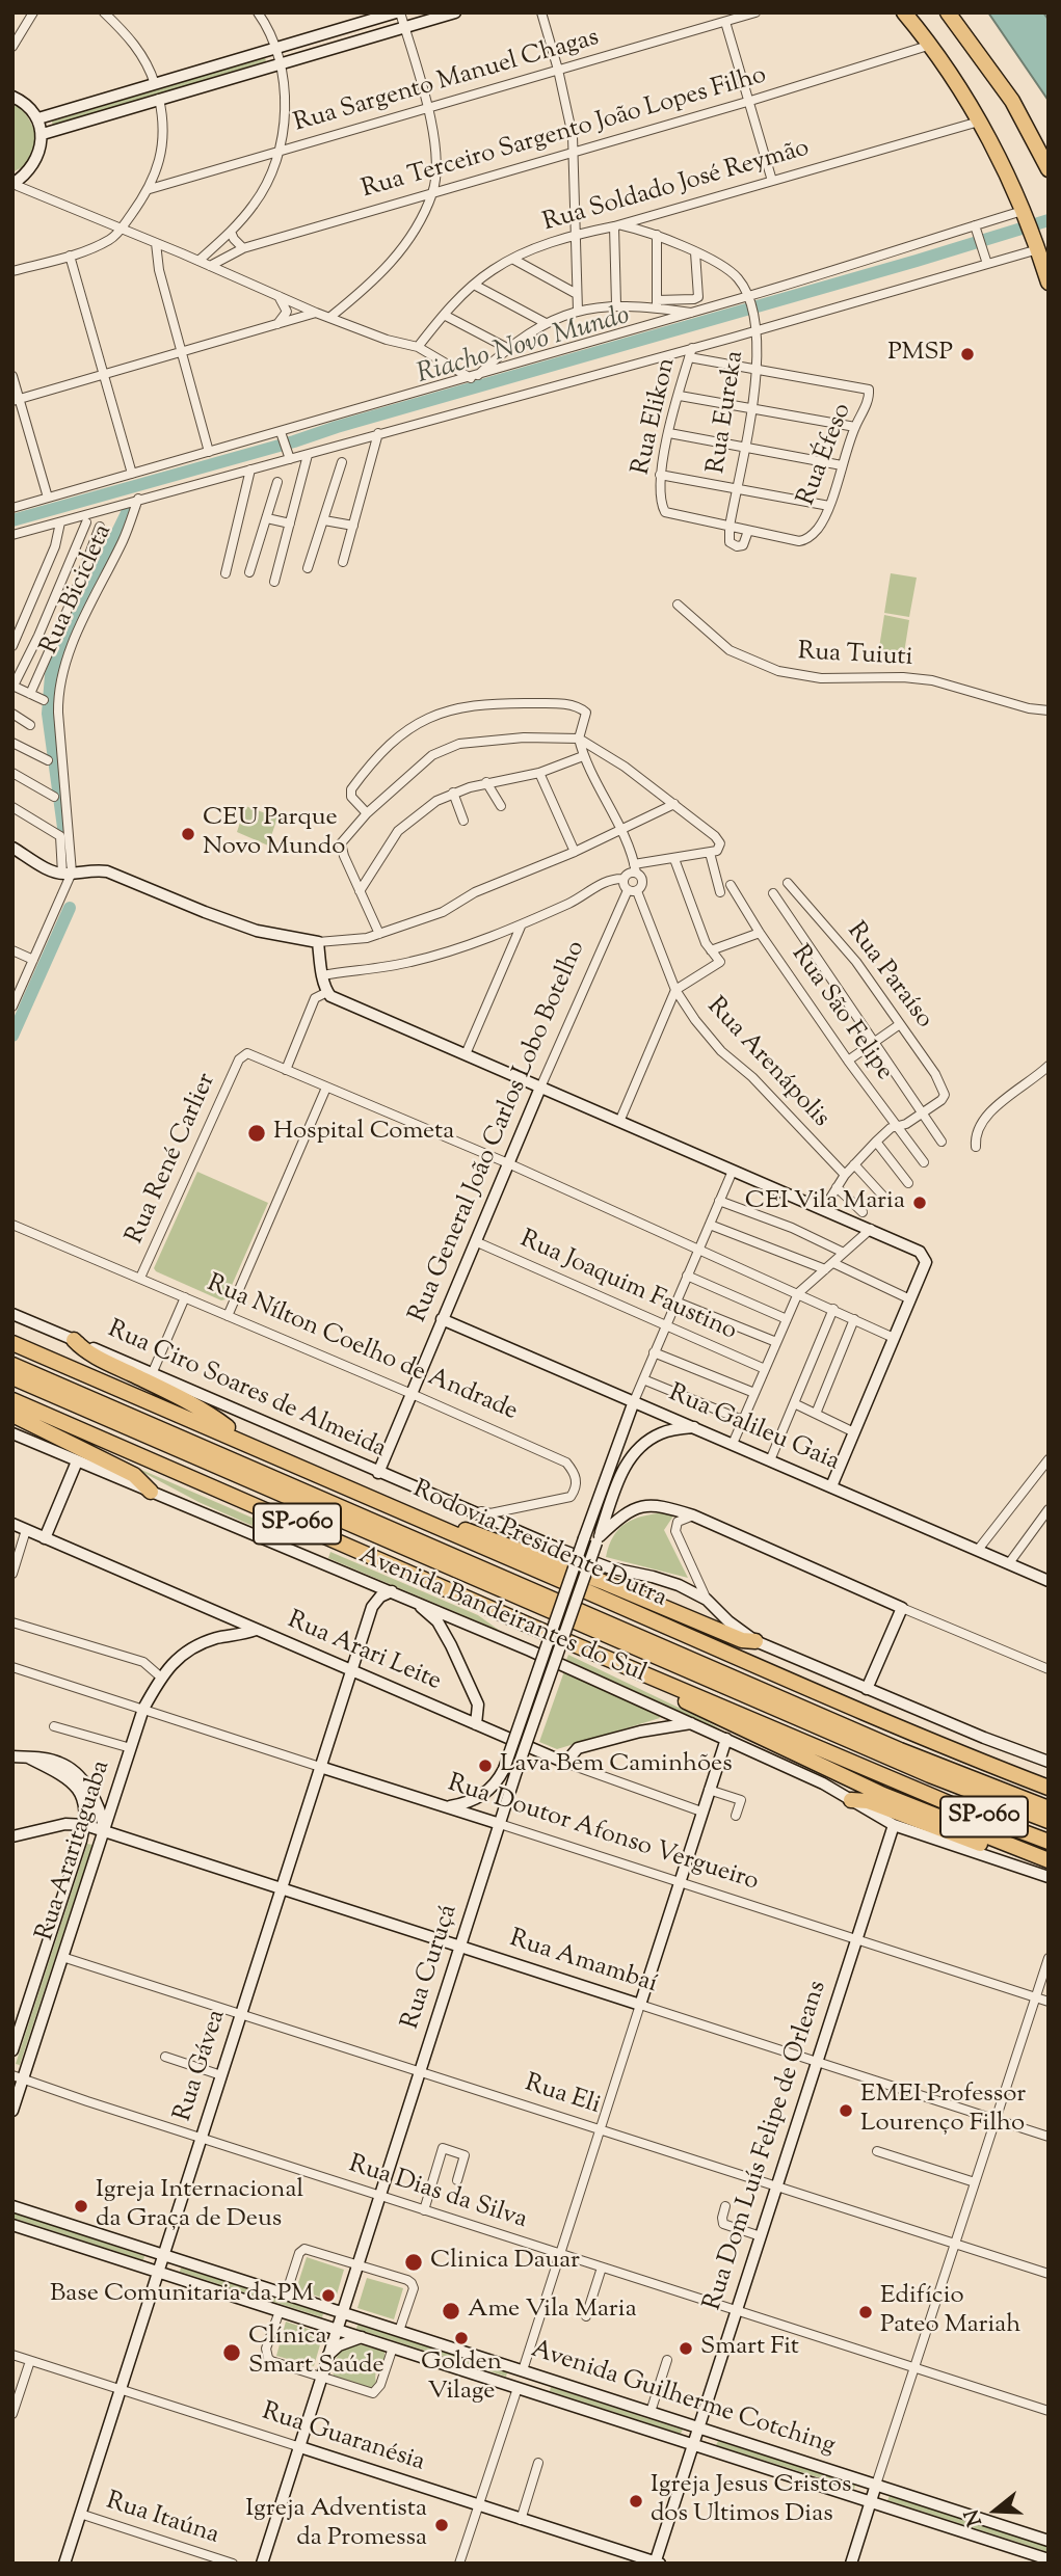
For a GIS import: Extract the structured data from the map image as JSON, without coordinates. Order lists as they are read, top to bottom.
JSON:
{
  "streets": {
    "highway": ["SP-060", "Rodovia Presidente Dutra"],
    "main road": [
      "Rua General João Carlos Lobo Botelho",
      "Rua Ciro Soares de Almeida",
      "Rua Galileu Gaia",
      "Avenida Bandeirantes do Sul",
      "Rua Arari Leite",
      "Rua Doutor Afonso Vergueiro",
      "Rua Araritaguaba",
      "Rua Amambaí",
      "Rua Curuçá",
      "Rua Gávea",
      "Rua Dom Luís Felipe de Orleans",
      "Avenida Guilherme Cotching",
      "Rua Guaranésia"
    ],
    "street": [
      "Rua Sargento Manuel Chagas",
      "Rua Terceiro Sargento João Lopes Filho",
      "Rua Soldado José Reymão",
      "Rua Eureka",
      "Rua Elikon",
      "Rua Éfeso",
      "Rua Bicicleta",
      "Rua Tuiuti",
      "Rua Paraíso",
      "Rua São Felipe",
      "Rua Arenápolis",
      "Rua René Carlier",
      "Rua Joaquim Faustino",
      "Rua Nílton Coelho de Andrade",
      "Rua Eli",
      "Rua Dias da Silva",
      "Rua Itaúna"
    ]
  },
  "crossings": [
    ["Rua Eureka", "Rua Elikon"],
    ["Rua Eureka", "Rua Éfeso"],
    ["Rua Elikon", "Rua Éfeso"],
    ["Rua Arenápolis", "Rua General João Carlos Lobo Botelho"],
    ["Rua General João Carlos Lobo Botelho", "Rua Joaquim Faustino"],
    ["Rua General João Carlos Lobo Botelho", "Rua Nílton Coelho de Andrade"],
    ["Rua General João Carlos Lobo Botelho", "Rua Ciro Soares de Almeida"],
    ["Rua General João Carlos Lobo Botelho", "Rua Galileu Gaia"],
    ["Rua René Carlier", "Rua Nílton Coelho de Andrade"],
    ["Rua Nílton Coelho de Andrade", "Rua Ciro Soares de Almeida"],
    ["Rua Galileu Gaia", "Rua Curuçá"],
    ["Avenida Bandeirantes do Sul", "Rua Gávea"],
    ["Avenida Bandeirantes do Sul", "Rua Dom Luís Felipe de Orleans"],
    ["Rua Arari Leite", "Rua Araritaguaba"],
    ["Rua Arari Leite", "Rua Gávea"],
    ["Rua Doutor Afonso Vergueiro", "Rua Araritaguaba"],
    ["Rua Doutor Afonso Vergueiro", "Rua Curuçá"],
    ["Rua Doutor Afonso Vergueiro", "Rua Gávea"],
    ["Rua Doutor Afonso Vergueiro", "Rua Dom Luís Felipe de Orleans"],
    ["Rua Araritaguaba", "Rua Amambaí"],
    ["Rua Araritaguaba", "Rua Eli"],
    ["Rua Araritaguaba", "Rua Dias da Silva"],
    ["Rua Amambaí", "Rua Curuçá"],
    ["Rua Amambaí", "Rua Gávea"],
    ["Rua Amambaí", "Rua Dom Luís Felipe de Orleans"],
    ["Rua Curuçá", "Rua Eli"],
    ["Rua Curuçá", "Rua Dias da Silva"],
    ["Rua Curuçá", "Avenida Guilherme Cotching"],
    ["Rua Curuçá", "Rua Guaranésia"],
    ["Rua Gávea", "Rua Eli"],
    ["Rua Gávea", "Rua Dias da Silva"],
    ["Rua Gávea", "Avenida Guilherme Cotching"],
    ["Rua Gávea", "Rua Guaranésia"],
    ["Rua Gávea", "Rua Itaúna"],
    ["Rua Eli", "Rua Dom Luís Felipe de Orleans"],
    ["Rua Dom Luís Felipe de Orleans", "Rua Dias da Silva"],
    ["Rua Dom Luís Felipe de Orleans", "Avenida Guilherme Cotching"],
    ["Rua Dom Luís Felipe de Orleans", "Rua Guaranésia"]
  ],
  "water": ["Riacho Novo Mundo"],
  "places": [
    "PMSP",
    "CEU Parque Novo Mundo",
    "Hospital Cometa",
    "CEI Vila Maria",
    "Lava Bem Caminhões",
    "EMEI Professor Lourenço Filho",
    "Igreja Internacional da Graça de Deus",
    "Clinica Dauar",
    "Base Comunitaria da PM",
    "Ame Vila Maria",
    "Edifício Pateo Mariah",
    "Golden Vilage",
    "Smart Fit",
    "Clínica Smart Saúde",
    "Igreja Jesus Cristos dos Ultimos Dias",
    "Igreja Adventista da Promessa"
  ],
  "north": "left"
}
